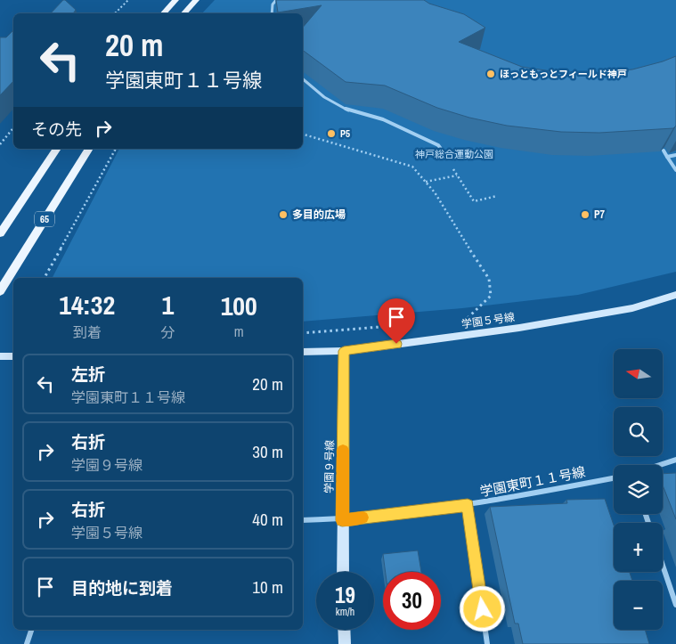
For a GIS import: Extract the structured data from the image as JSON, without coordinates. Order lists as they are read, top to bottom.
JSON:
{
  "streets": {
    "main road": ["65"],
    "street": ["学園５号線", "学園９号線", "学園東町１１号線"]
  },
  "crossings": [
    ["学園５号線", "学園９号線"],
    ["学園９号線", "学園東町１１号線"]
  ],
  "parks": ["神戸総合運動公園"],
  "places": [
    "ほっともっとフィールド神戸",
    "P5",
    "多目的広場",
    "P7"
  ],
  "north": "left",
  "page": {
    "turn": ["20 m", "学園東町１１号線"],
    "then": "その先",
    "eta": [
      "14:32",
      "到着",
      "1",
      "分",
      "100",
      "m"
    ],
    "map_buttons": ["+", "−"],
    "list": [
      {
        "name": "左折",
        "note": "学園東町１１号線",
        "value": "20 m"
      },
      {
        "name": "右折",
        "note": "学園９号線",
        "value": "30 m"
      },
      {
        "name": "右折",
        "note": "学園５号線",
        "value": "40 m"
      },
      {
        "name": "目的地に到着",
        "value": "10 m"
      }
    ],
    "speed": "19 km/h",
    "limit": "30"
  }
}
